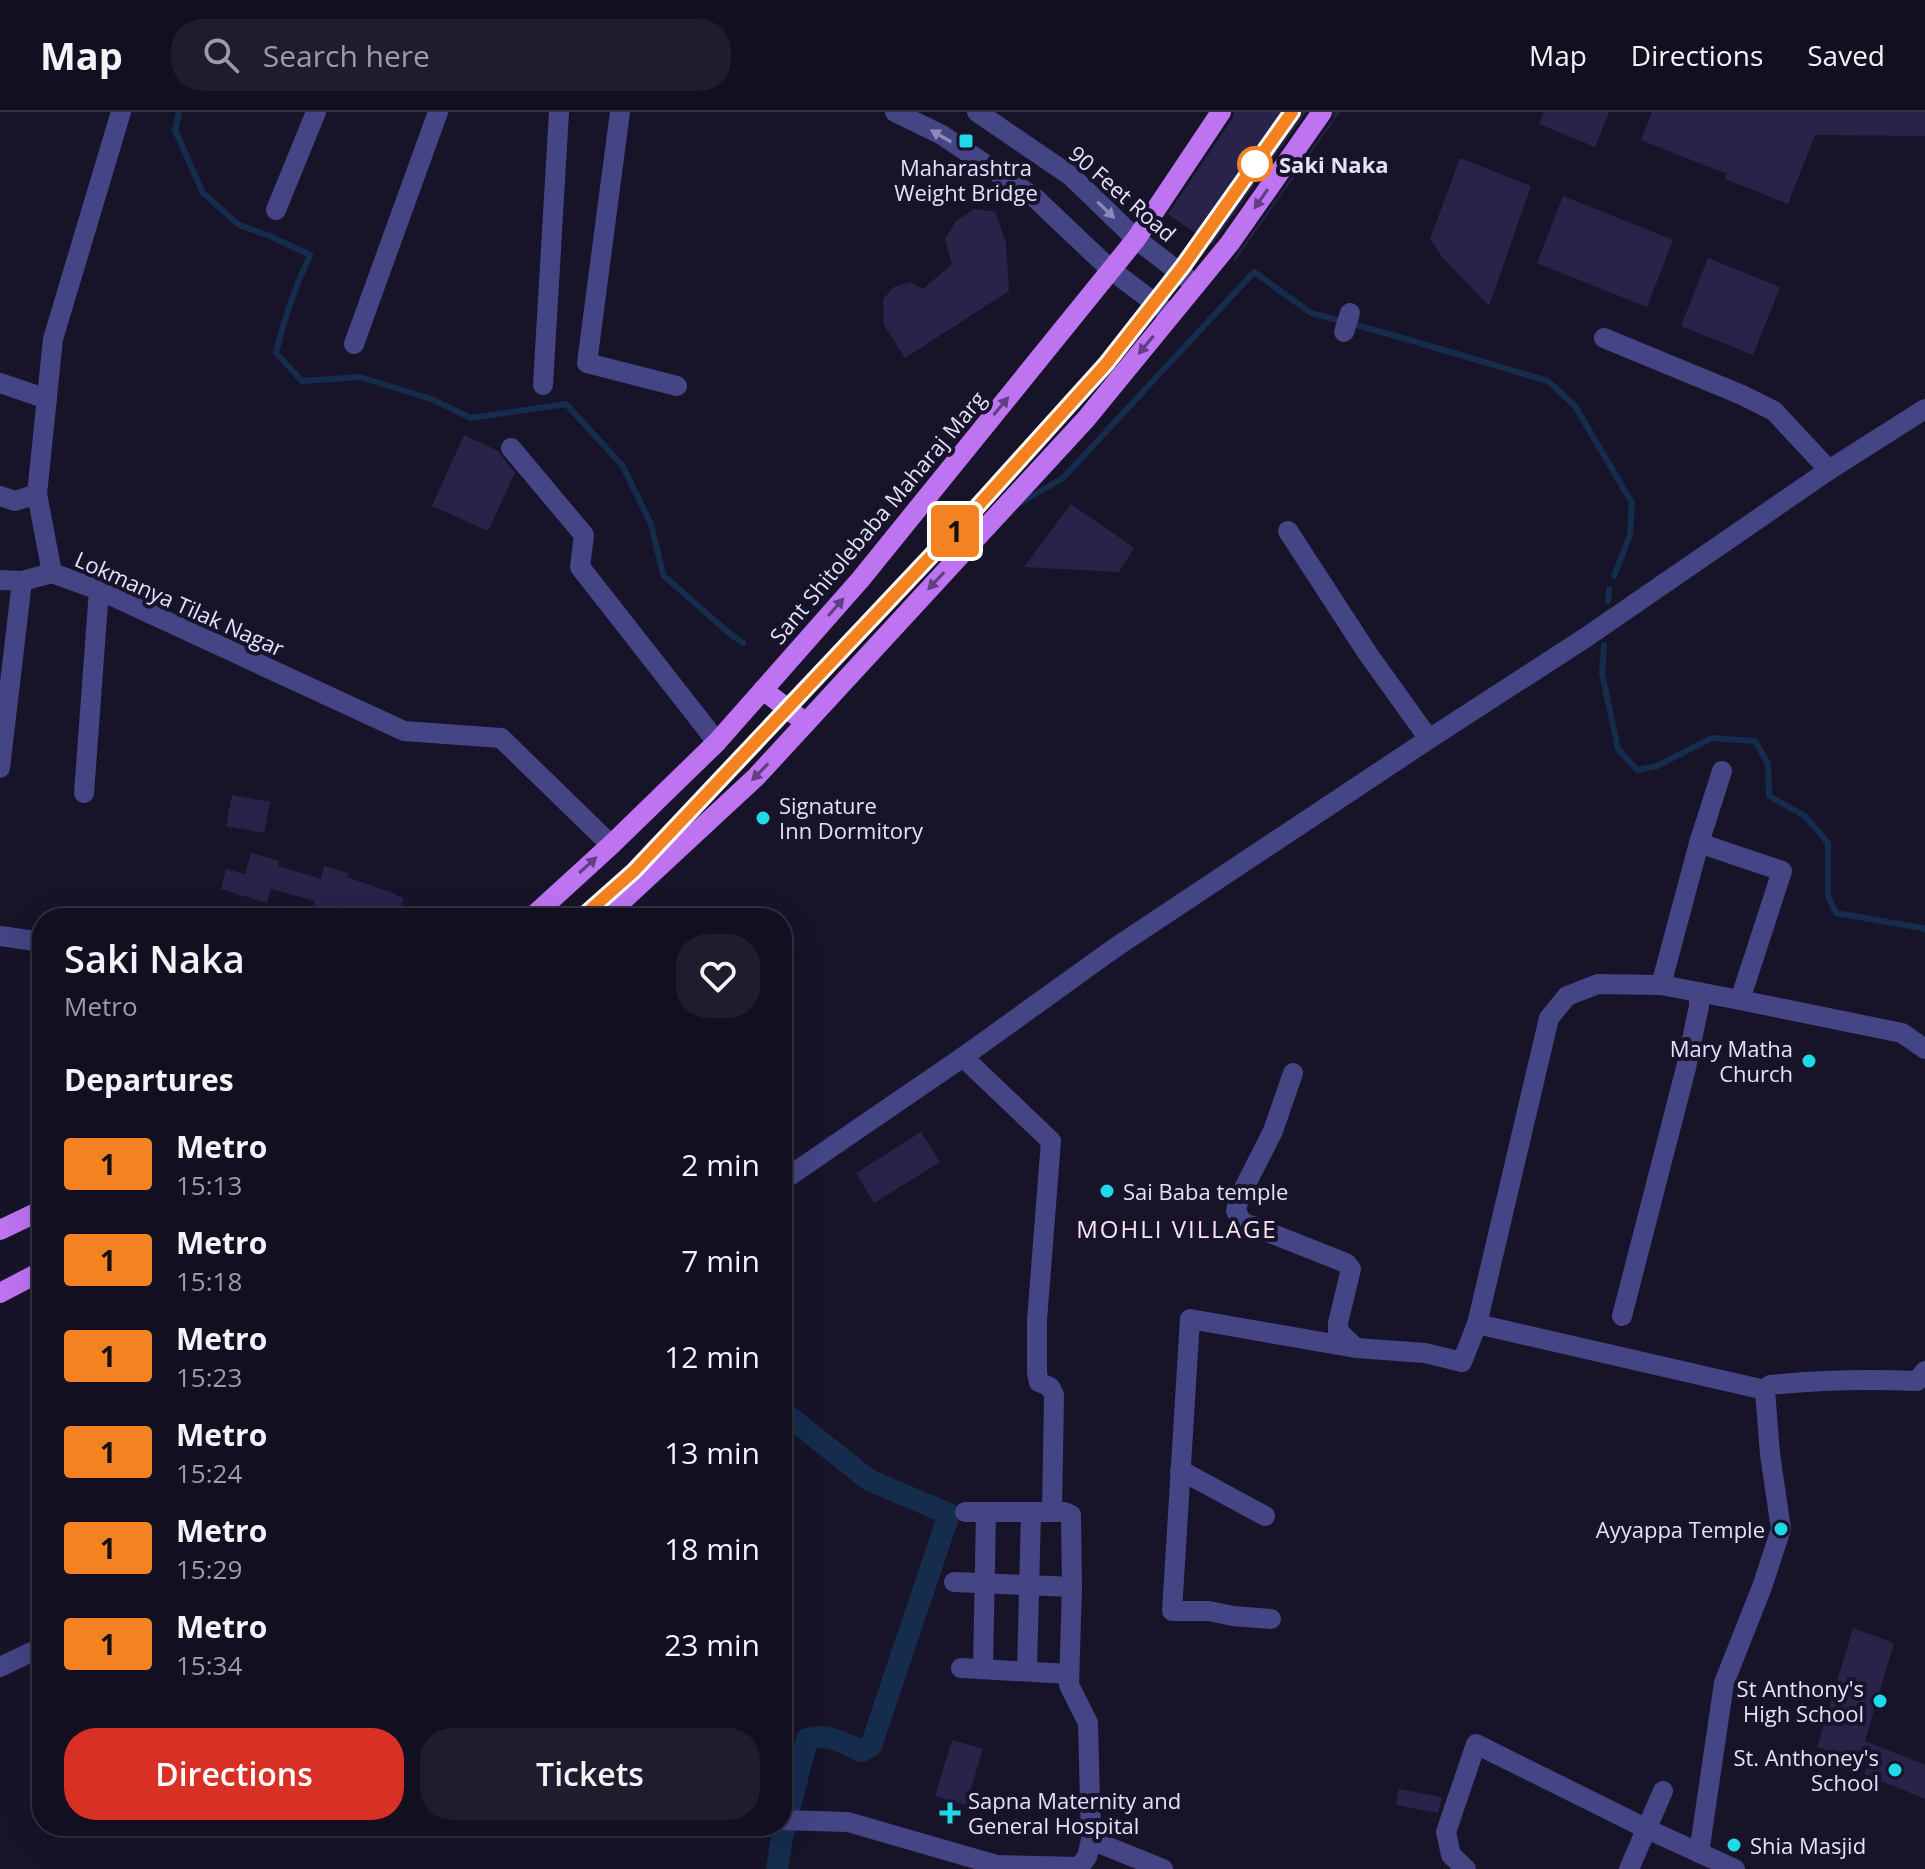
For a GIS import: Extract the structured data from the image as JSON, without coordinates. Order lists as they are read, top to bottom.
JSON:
{
  "streets": {
    "main road": ["Sant Shitolebaba Maharaj Marg"],
    "street": ["90 Feet Road", "Lokmanya Tilak Nagar"]
  },
  "crossings": [
    ["90 Feet Road", "Sant Shitolebaba Maharaj Marg"],
    ["Sant Shitolebaba Maharaj Marg", "Lokmanya Tilak Nagar"]
  ],
  "districts": ["MOHLI VILLAGE"],
  "places": {
    "transit": ["Maharashtra Weight Bridge"],
    "other": [
      "Saki Naka",
      "Signature Inn Dormitory",
      "Mary Matha Church",
      "Sai Baba temple",
      "Ayyappa Temple",
      "St Anthony's High School",
      "St. Anthoney's School",
      "Shia Masjid"
    ],
    "health": ["Sapna Maternity and General Hospital"]
  },
  "lines": ["metro line 1"],
  "page": {
    "header": "Map",
    "search": "Search here",
    "nav": ["Map", "Directions", "Saved"],
    "on_map": "1",
    "heading": [
      ["Saki Naka", "Metro"],
      "Departures"
    ],
    "list": [
      {
        "mark": "1",
        "name": "Metro",
        "note": "15:13",
        "value": "2 min"
      },
      {
        "mark": "1",
        "name": "Metro",
        "note": "15:18",
        "value": "7 min"
      },
      {
        "mark": "1",
        "name": "Metro",
        "note": "15:23",
        "value": "12 min"
      },
      {
        "mark": "1",
        "name": "Metro",
        "note": "15:24",
        "value": "13 min"
      },
      {
        "mark": "1",
        "name": "Metro",
        "note": "15:29",
        "value": "18 min"
      },
      {
        "mark": "1",
        "name": "Metro",
        "note": "15:34",
        "value": "23 min"
      }
    ],
    "buttons": ["Directions", "Tickets"]
  }
}
